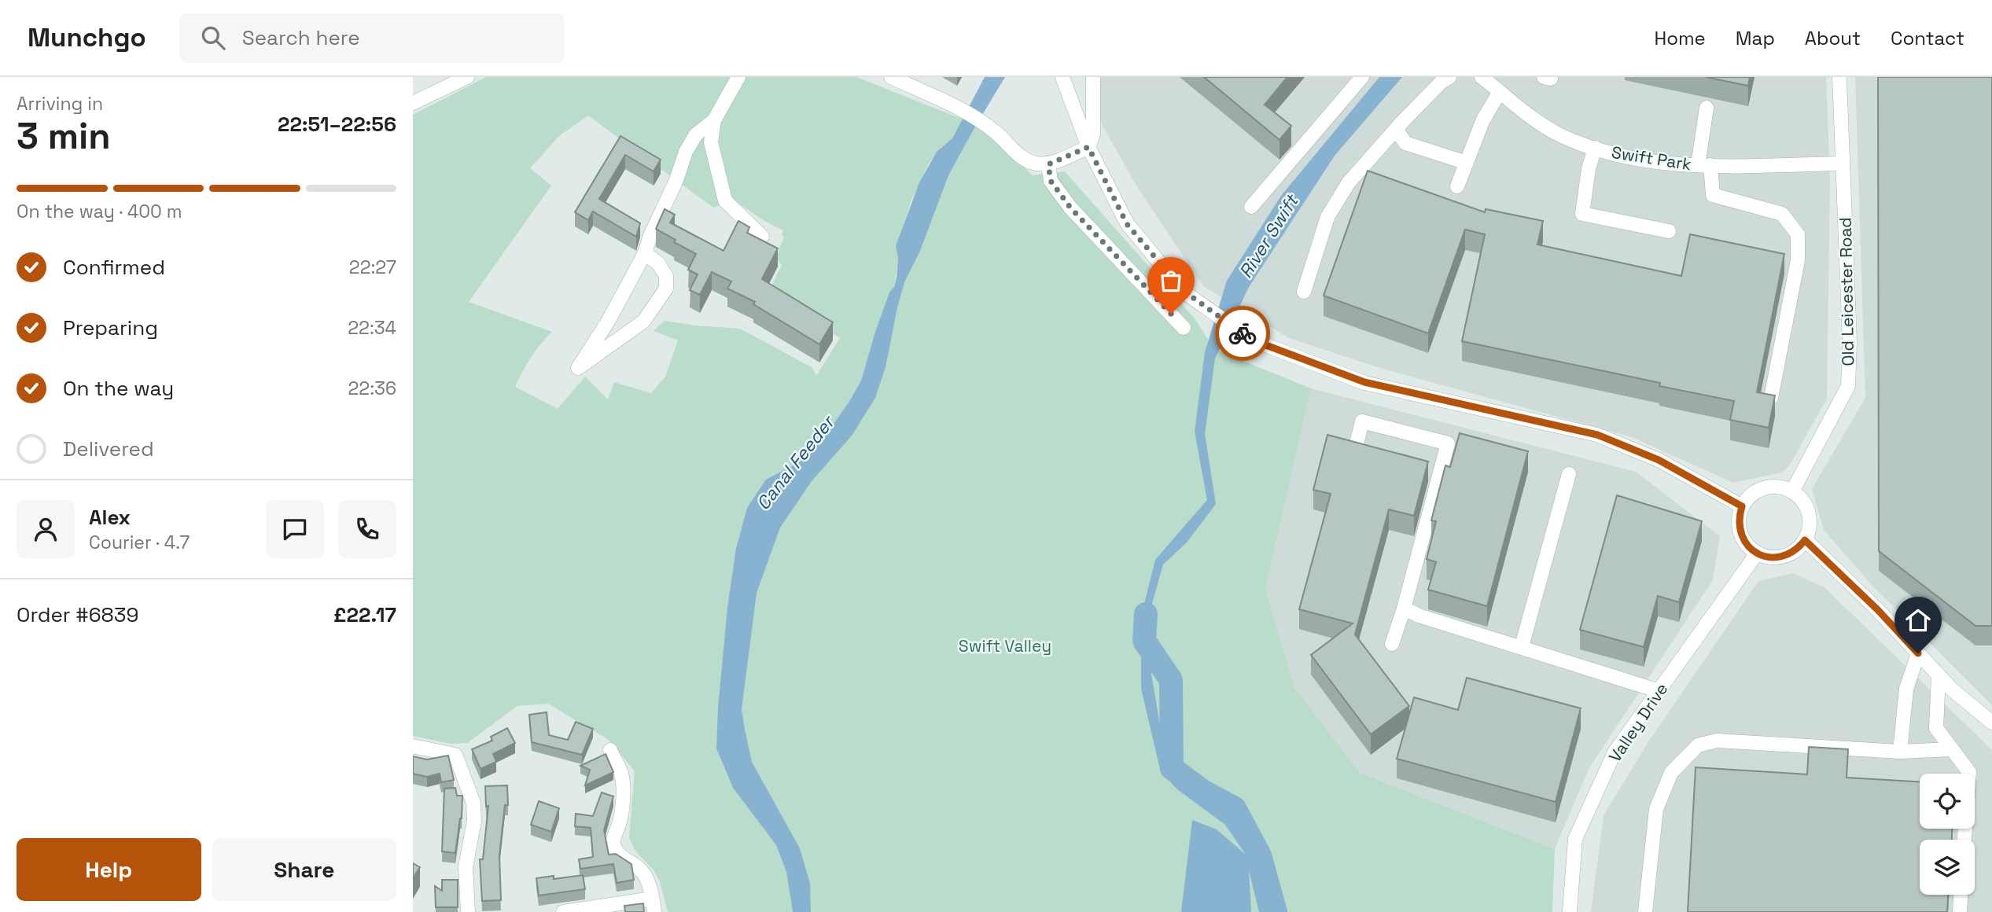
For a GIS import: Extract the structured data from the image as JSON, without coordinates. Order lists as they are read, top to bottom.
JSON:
{
  "streets": {
    "street": ["Swift Park", "Old Leicester Road", "Valley Drive"]
  },
  "crossings": [
    ["Swift Park", "Old Leicester Road"],
    ["Old Leicester Road", "Valley Drive"]
  ],
  "water": ["River Swift", "Canal Feeder"],
  "parks": ["Swift Valley"],
  "page": {
    "header": "Munchgo",
    "search": "Search here",
    "nav": [
      "Home",
      "Map",
      "About",
      "Contact"
    ],
    "heading": ["3 min", "Arriving in", "22:51–22:56"],
    "panel": [
      "Alex",
      "Courier · 4.7",
      "Order #6839",
      "£22.17"
    ],
    "bar": "On the way · 400 m",
    "list": [
      ["Confirmed", "22:27"],
      ["Preparing", "22:34"],
      ["On the way", "22:36"],
      "Delivered"
    ],
    "buttons": ["Help", "Share"]
  }
}
